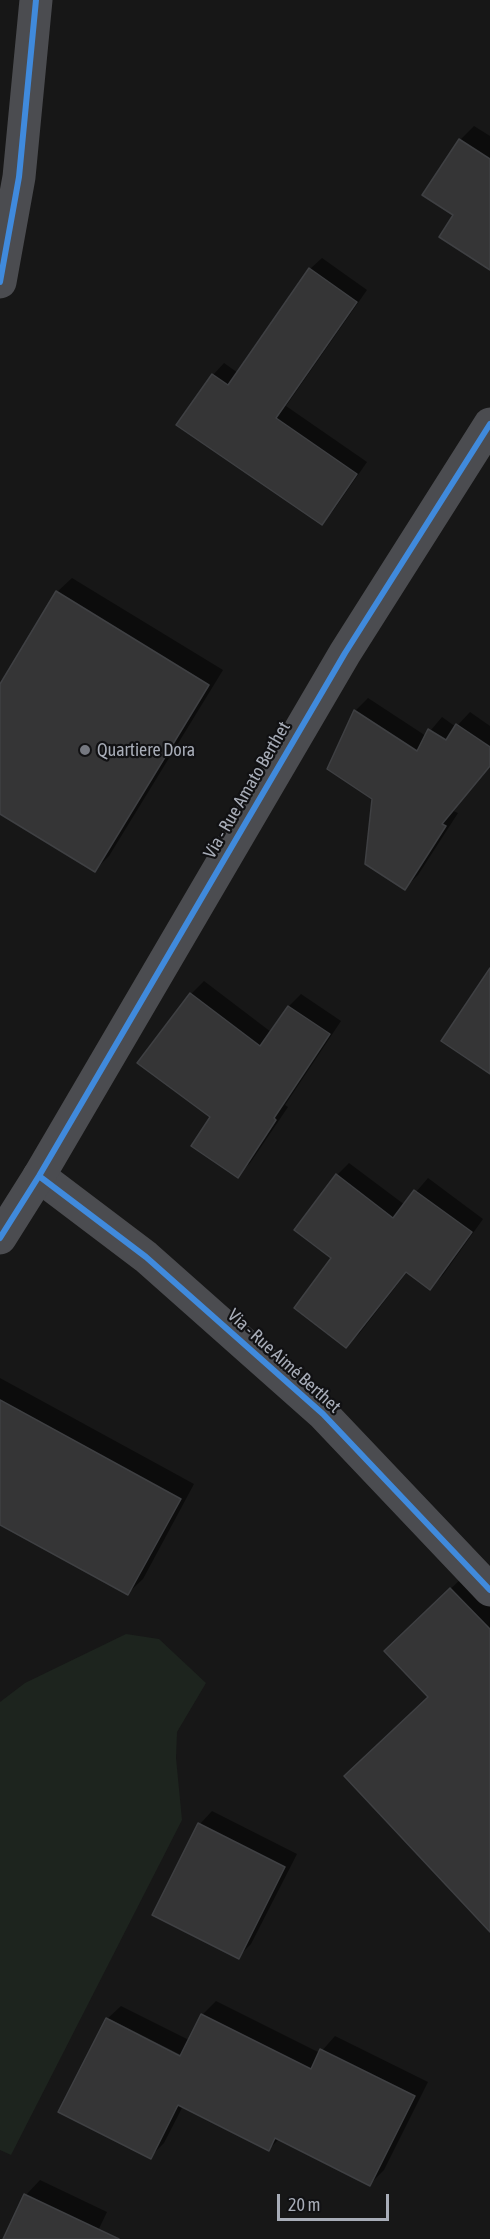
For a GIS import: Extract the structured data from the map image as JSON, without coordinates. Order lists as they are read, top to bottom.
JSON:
{
  "streets": {
    "street": ["Via - Rue Amato Berthet", "Via - Rue Aimé Berthet"]
  },
  "crossings": [
    ["Via - Rue Amato Berthet", "Via - Rue Aimé Berthet"]
  ],
  "places": ["Quartiere Dora"],
  "scale_bar": "20 m"
}
